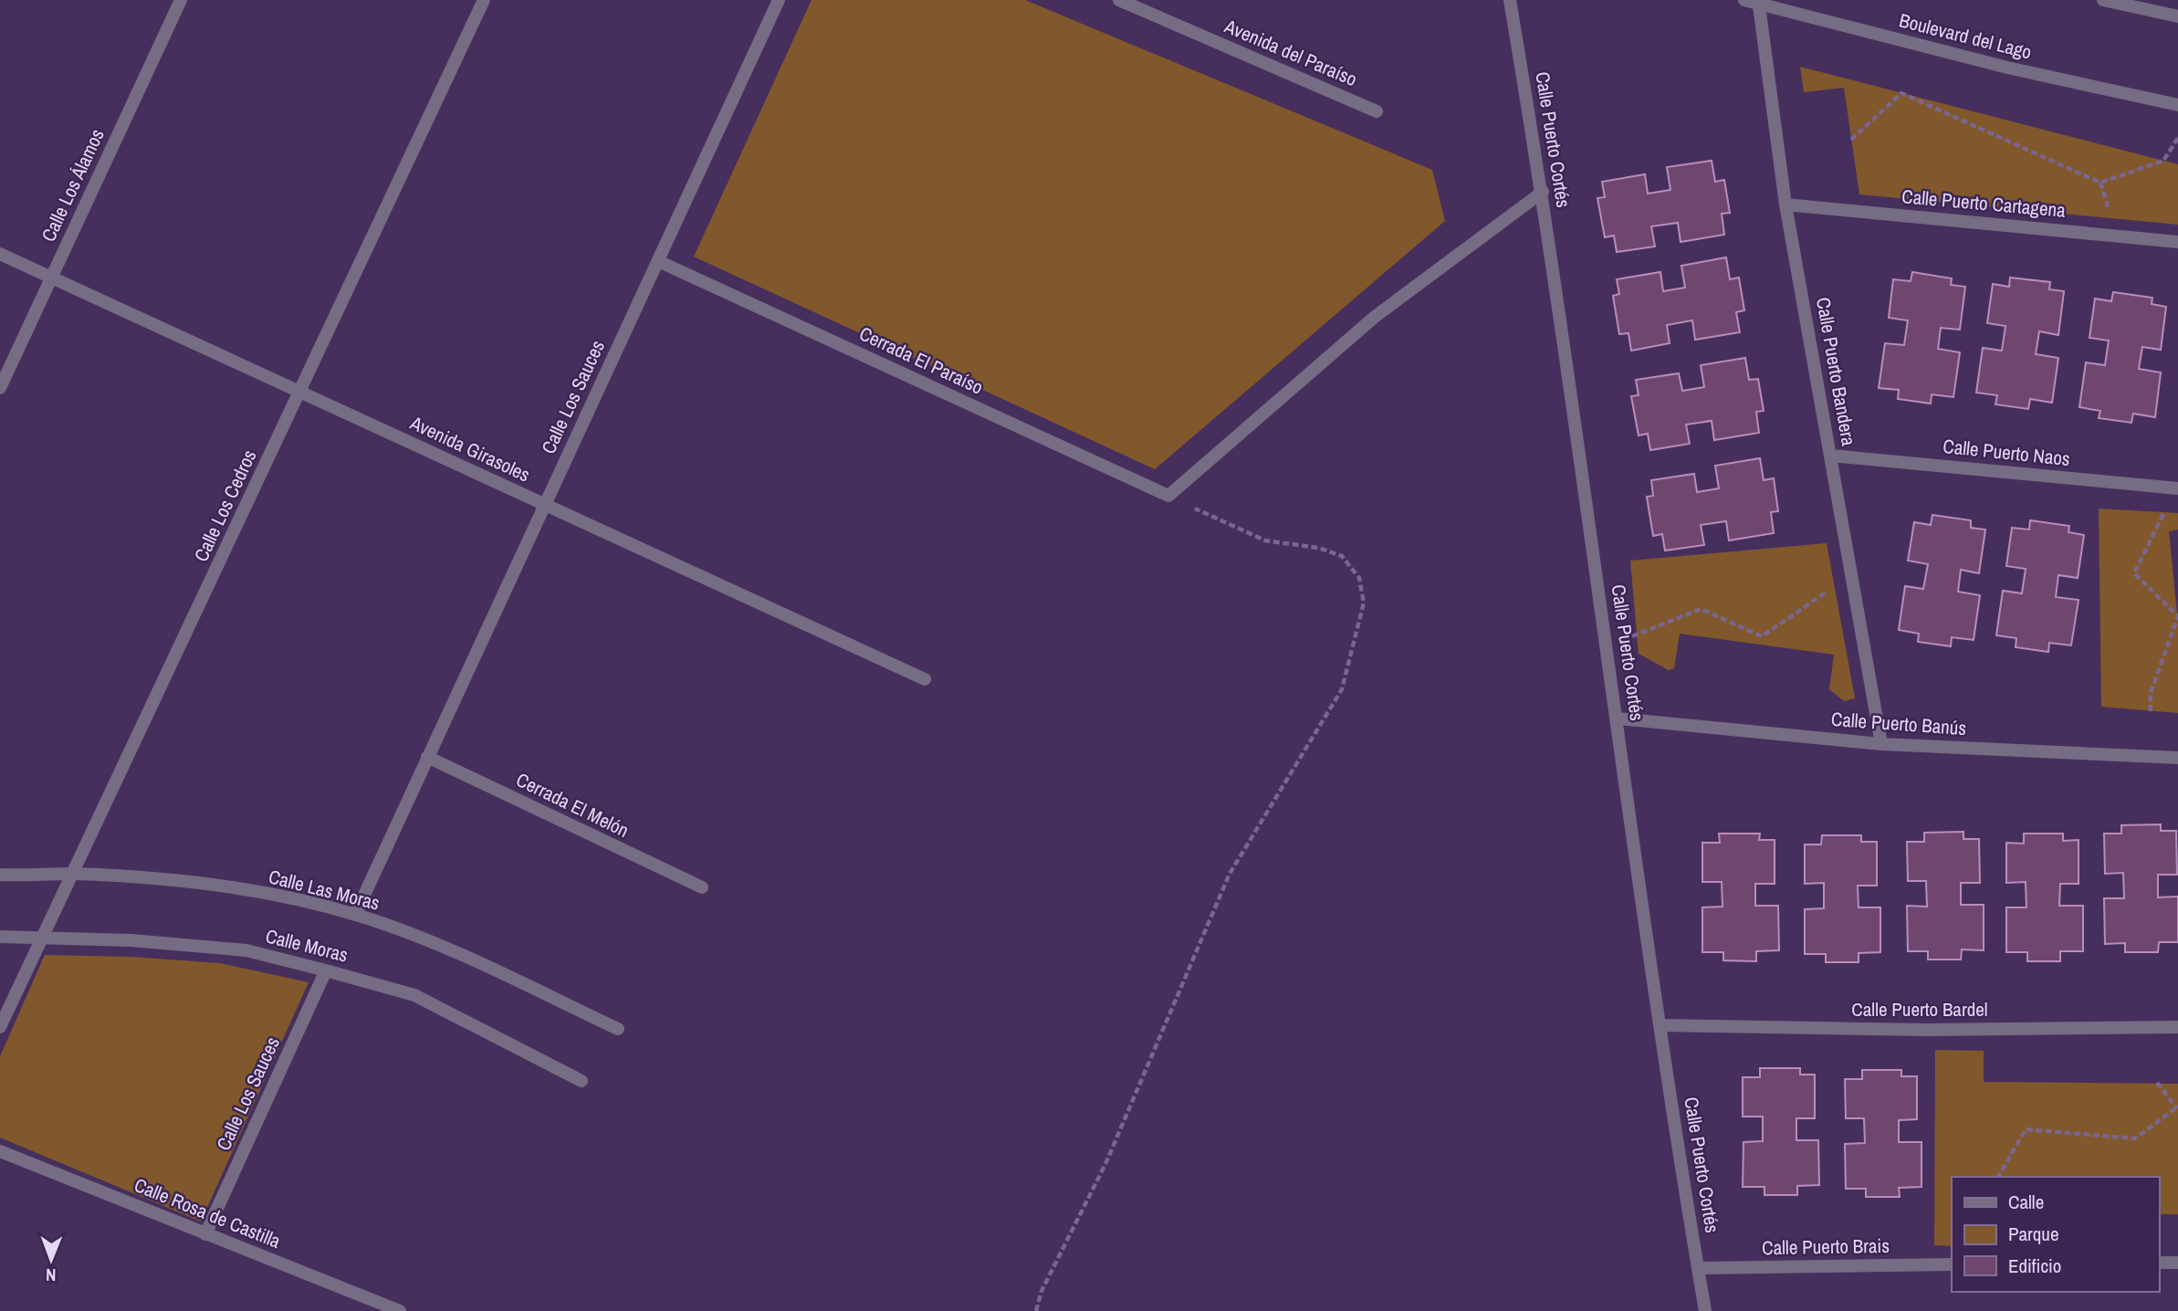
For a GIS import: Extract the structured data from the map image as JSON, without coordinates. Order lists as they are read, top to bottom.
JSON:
{
  "streets": {
    "street": [
      "Boulevard del Lago",
      "Avenida del Paraíso",
      "Calle Puerto Cortés",
      "Calle Los Álamos",
      "Calle Puerto Cartagena",
      "Cerrada El Paraíso",
      "Calle Puerto Bandera",
      "Calle Los Sauces",
      "Avenida Girasoles",
      "Calle Puerto Naos",
      "Calle Los Cedros",
      "Calle Puerto Banús",
      "Cerrada El Melón",
      "Calle Las Moras",
      "Calle Moras",
      "Calle Puerto Bardel",
      "Calle Rosa de Castilla",
      "Calle Puerto Brais"
    ]
  },
  "crossings": [
    ["Boulevard del Lago", "Calle Puerto Bandera"],
    ["Calle Puerto Cortés", "Calle Puerto Banús"],
    ["Calle Puerto Cortés", "Calle Puerto Bardel"],
    ["Calle Puerto Cortés", "Calle Puerto Brais"],
    ["Calle Los Álamos", "Avenida Girasoles"],
    ["Calle Puerto Cartagena", "Calle Puerto Bandera"],
    ["Cerrada El Paraíso", "Calle Los Sauces"],
    ["Calle Puerto Bandera", "Calle Puerto Naos"],
    ["Calle Puerto Bandera", "Calle Puerto Banús"],
    ["Calle Los Sauces", "Avenida Girasoles"],
    ["Calle Los Sauces", "Cerrada El Melón"],
    ["Calle Los Sauces", "Calle Las Moras"],
    ["Calle Los Sauces", "Calle Moras"],
    ["Calle Los Sauces", "Calle Rosa de Castilla"],
    ["Avenida Girasoles", "Calle Los Cedros"],
    ["Calle Los Cedros", "Calle Las Moras"],
    ["Calle Los Cedros", "Calle Moras"]
  ],
  "legend": ["Calle", "Parque", "Edificio"],
  "north": "bottom"
}
